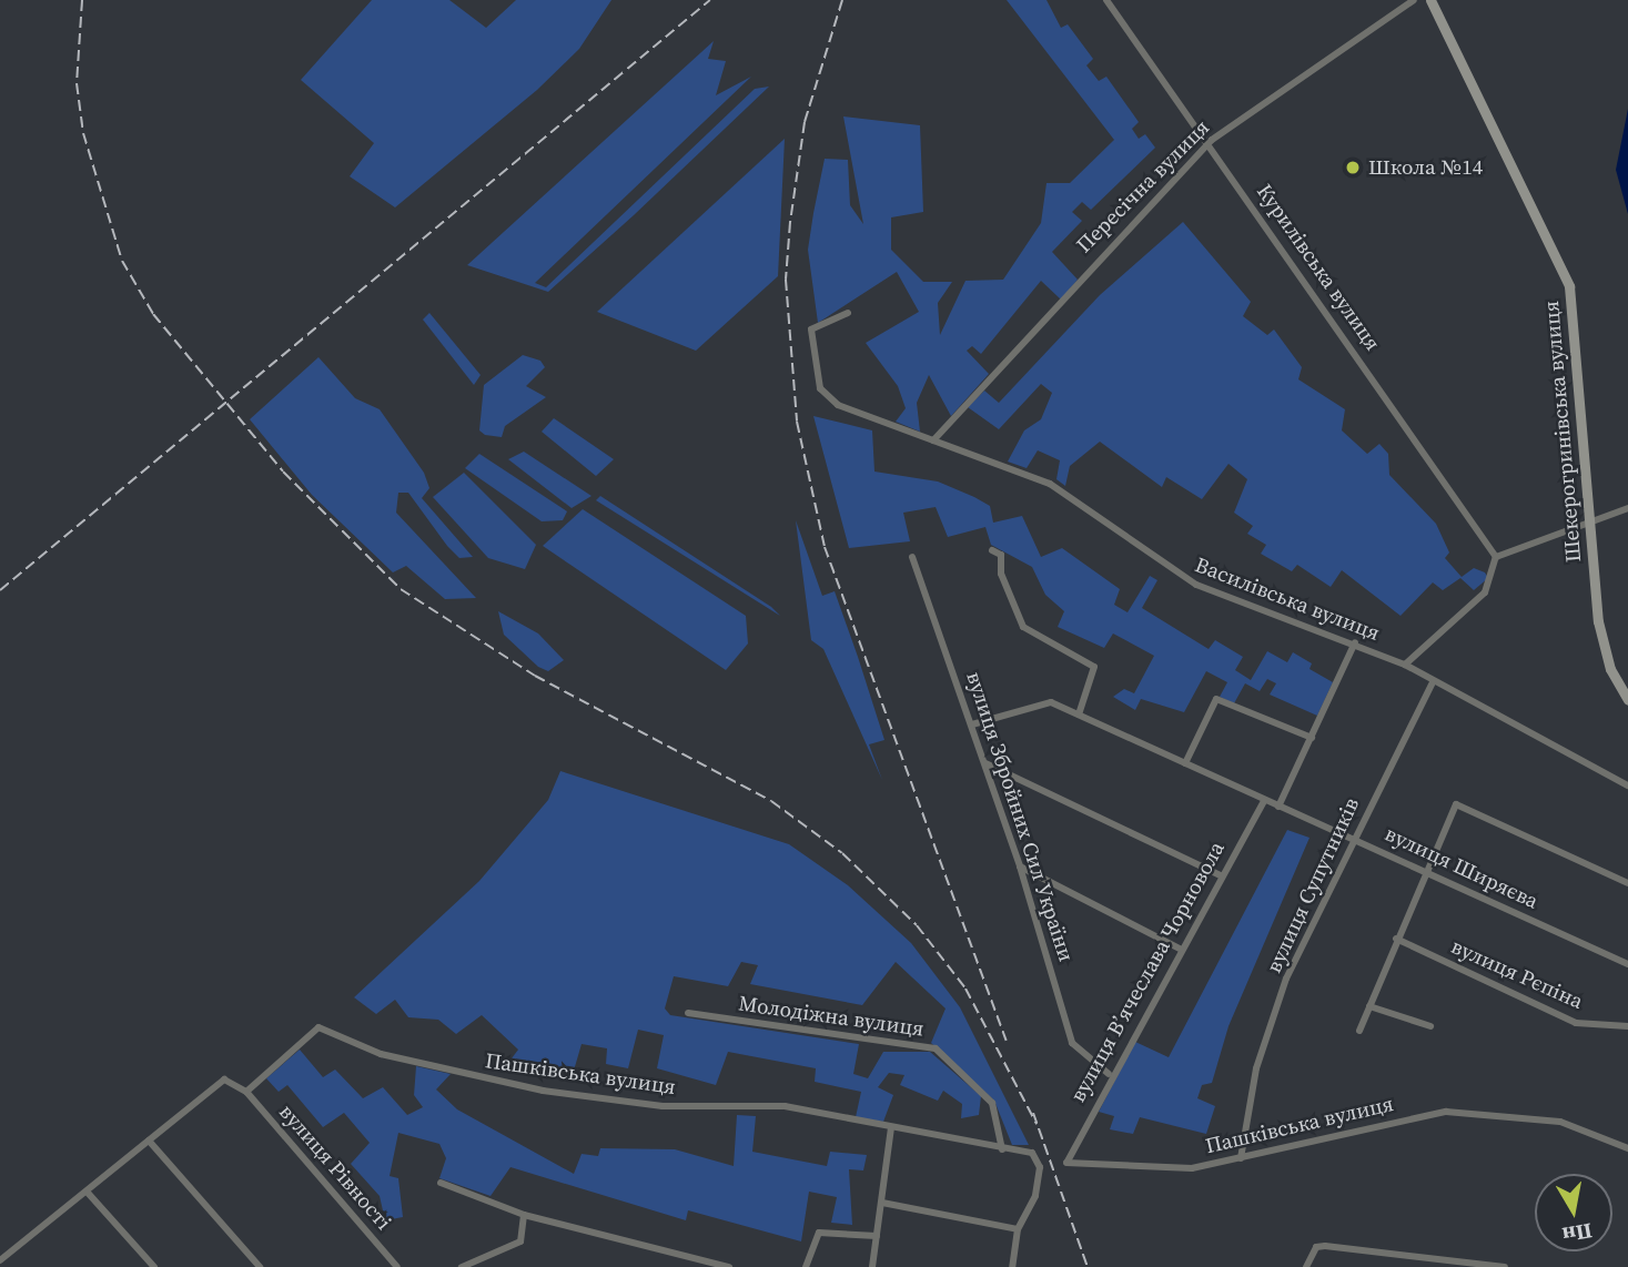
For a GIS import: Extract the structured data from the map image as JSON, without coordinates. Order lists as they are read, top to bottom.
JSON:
{
  "streets": {
    "street": [
      "Пересічна вулиця",
      "Курилівська вулиця",
      "Шекерогринівська вулиця",
      "Василівська вулиця",
      "вулиця Збройних Сил України",
      "вулиця Ширяєва",
      "вулиця Супутників",
      "вулиця Вʼячеслава Чорновола",
      "вулиця Рєпіна",
      "Молодіжна вулиця",
      "Пашківська вулиця",
      "вулиця Рівності"
    ]
  },
  "crossings": [
    ["Пересічна вулиця", "Курилівська вулиця"],
    ["Пересічна вулиця", "Василівська вулиця"],
    ["Василівська вулиця", "вулиця Супутників"],
    ["вулиця Збройних Сил України", "вулиця Ширяєва"],
    ["вулиця Збройних Сил України", "вулиця Вʼячеслава Чорновола"],
    ["вулиця Ширяєва", "вулиця Супутників"],
    ["вулиця Ширяєва", "вулиця Вʼячеслава Чорновола"],
    ["вулиця Супутників", "Пашківська вулиця"],
    ["вулиця Вʼячеслава Чорновола", "Пашківська вулиця"],
    ["Молодіжна вулиця", "Пашківська вулиця"],
    ["Пашківська вулиця", "вулиця Рівності"]
  ],
  "places": ["Школа №14"],
  "north": "bottom"
}
